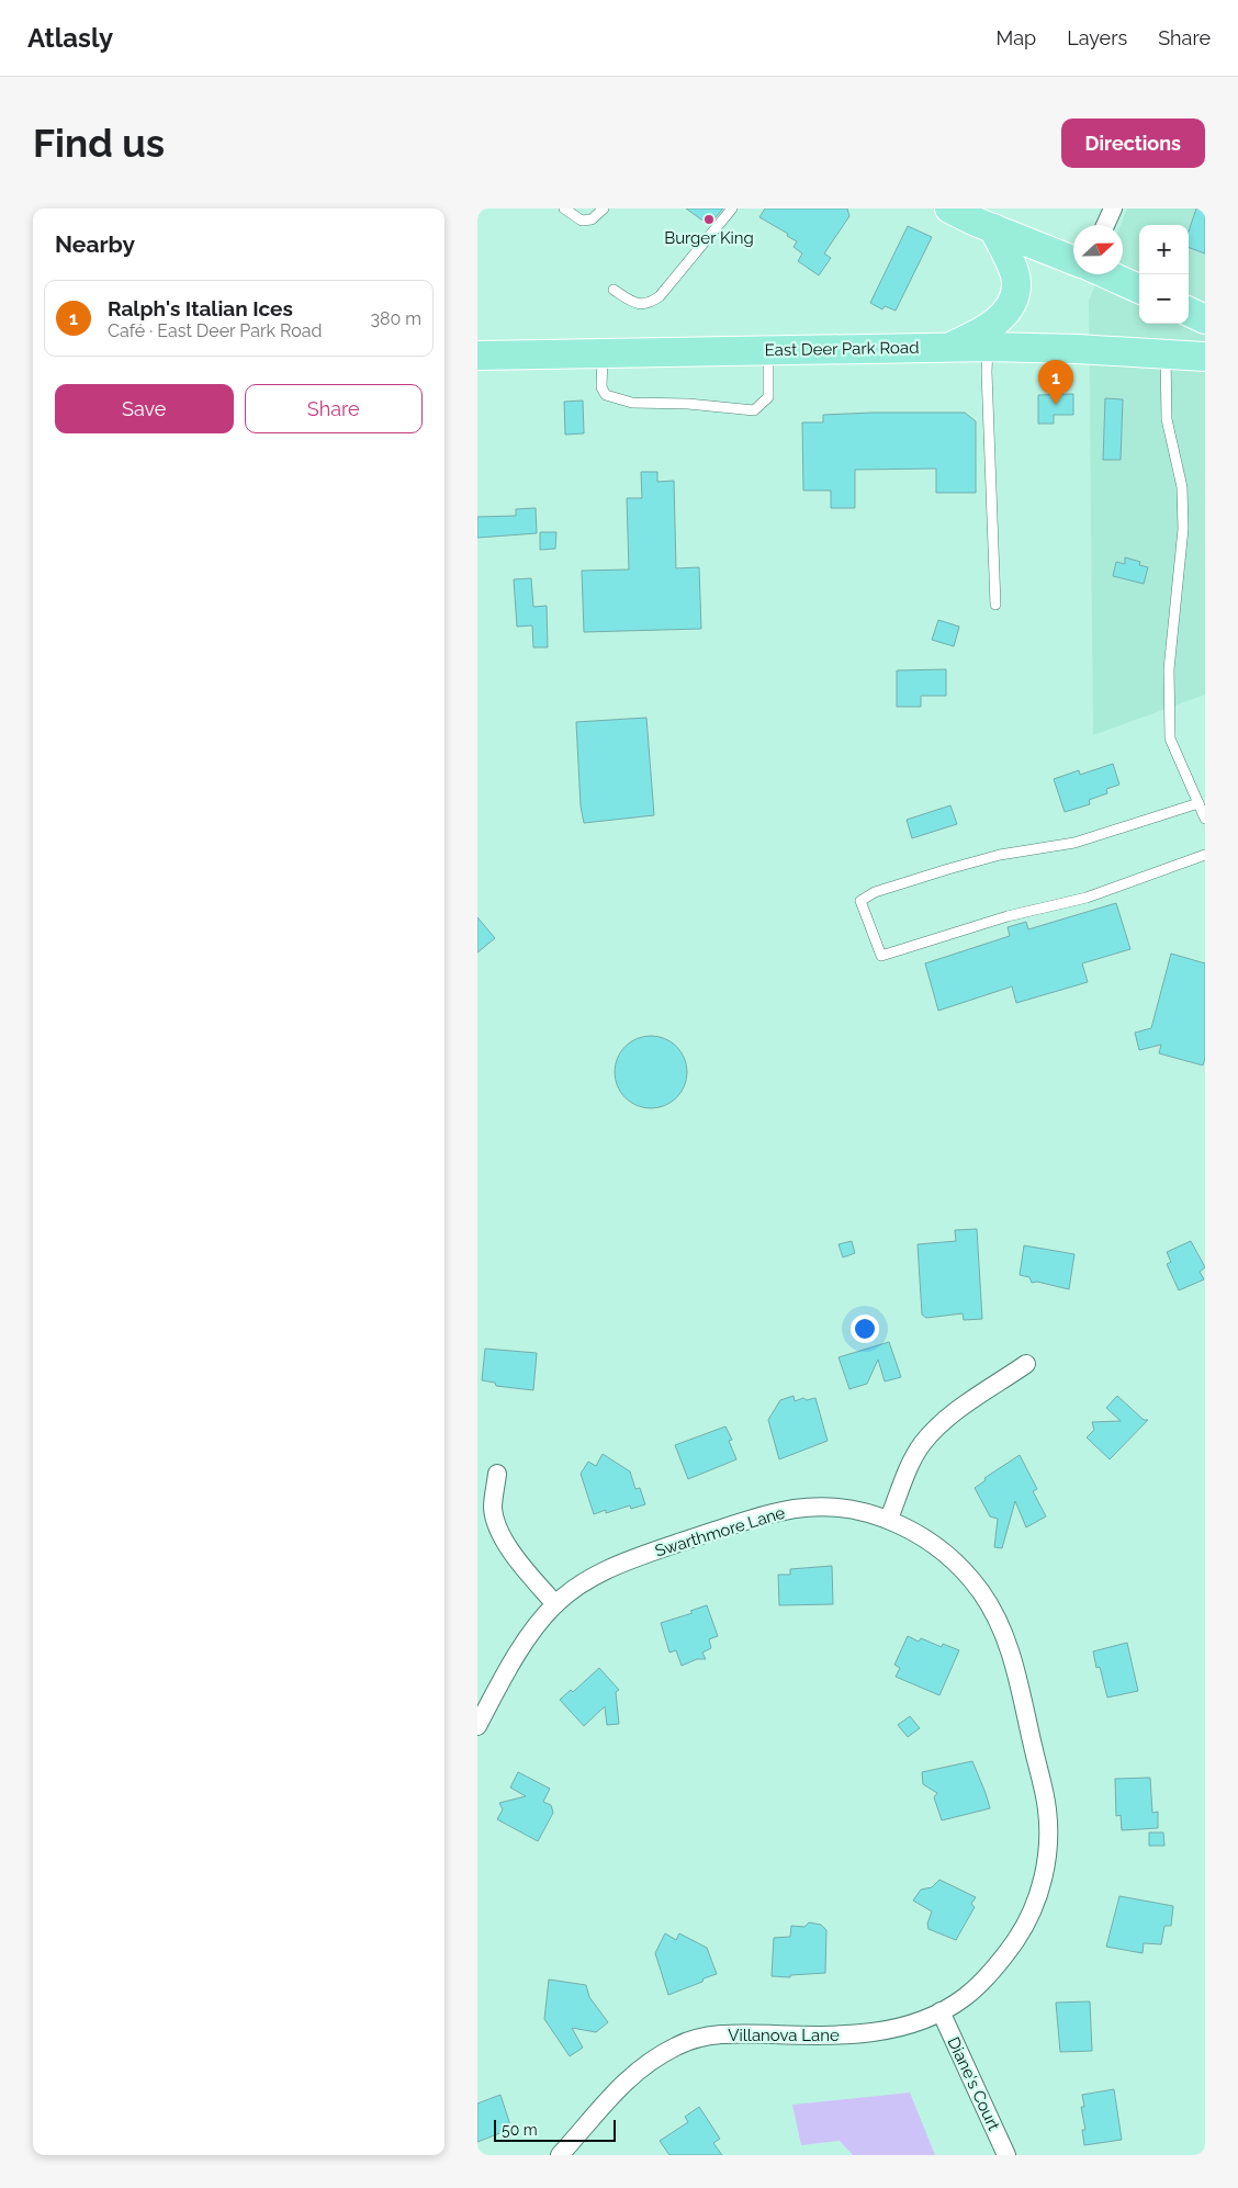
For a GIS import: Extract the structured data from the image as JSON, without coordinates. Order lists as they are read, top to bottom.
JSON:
{
  "streets": {
    "main road": ["East Deer Park Road"],
    "street": ["Swarthmore Lane", "Villanova Lane", "Diane's Court"]
  },
  "crossings": [
    ["Swarthmore Lane", "Villanova Lane"],
    ["Villanova Lane", "Diane's Court"]
  ],
  "places": ["Burger King"],
  "scale_bar": "50 m",
  "north": "right",
  "page": {
    "header": "Atlasly",
    "nav": ["Map", "Layers", "Share"],
    "buttons": [
      "Directions",
      ["Save", "Share"]
    ],
    "title": "Find us",
    "heading": "Nearby",
    "map_buttons": ["+", "−"],
    "list": [
      {
        "mark": "1",
        "name": "Ralph's Italian Ices",
        "note": "Café · East Deer Park Road",
        "value": "380 m"
      }
    ],
    "pins": "1",
    "scale": "50 m"
  }
}
